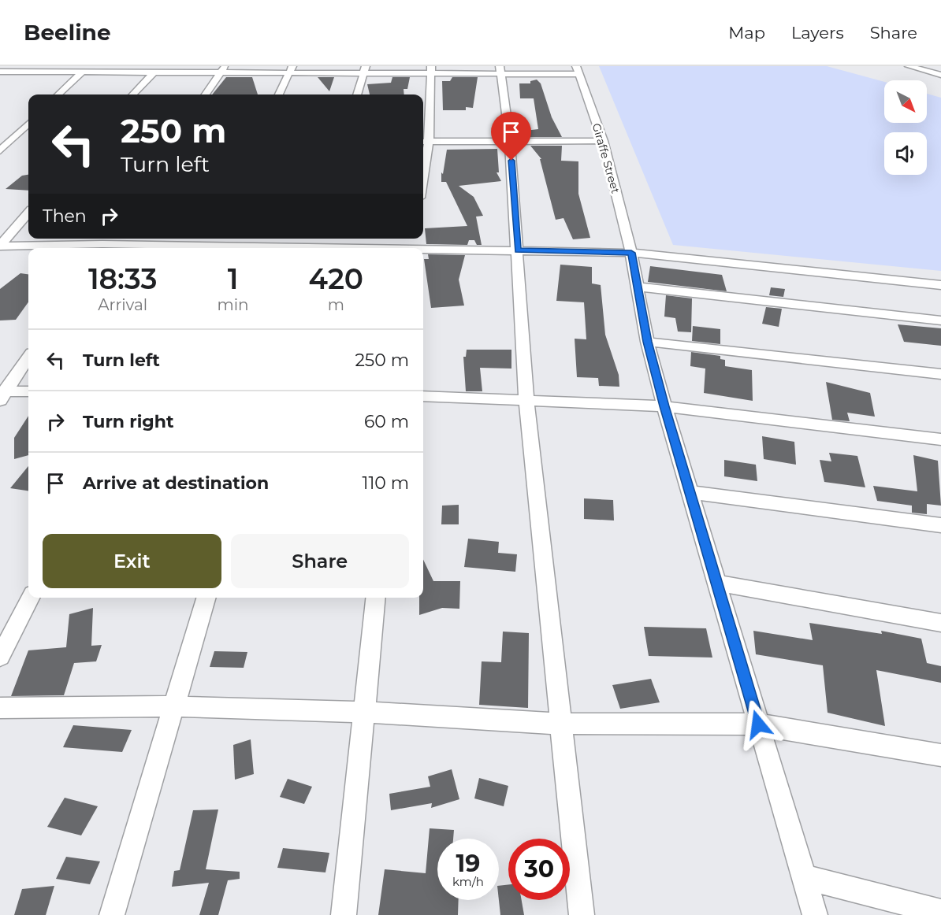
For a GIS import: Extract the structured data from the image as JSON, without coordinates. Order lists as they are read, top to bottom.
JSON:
{
  "streets": {
    "street": ["Giraffe Street"]
  },
  "north": "bottom right",
  "page": {
    "header": "Beeline",
    "nav": ["Map", "Layers", "Share"],
    "turn": ["250 m", "Turn left"],
    "then": "Then",
    "eta": [
      "18:33",
      "Arrival",
      "1",
      "min",
      "420",
      "m"
    ],
    "list": [
      {
        "name": "Turn left",
        "value": "250 m"
      },
      {
        "name": "Turn right",
        "value": "60 m"
      },
      {
        "name": "Arrive at destination",
        "value": "110 m"
      }
    ],
    "buttons": ["Exit", "Share"],
    "speed": "19 km/h",
    "limit": "30"
  }
}
